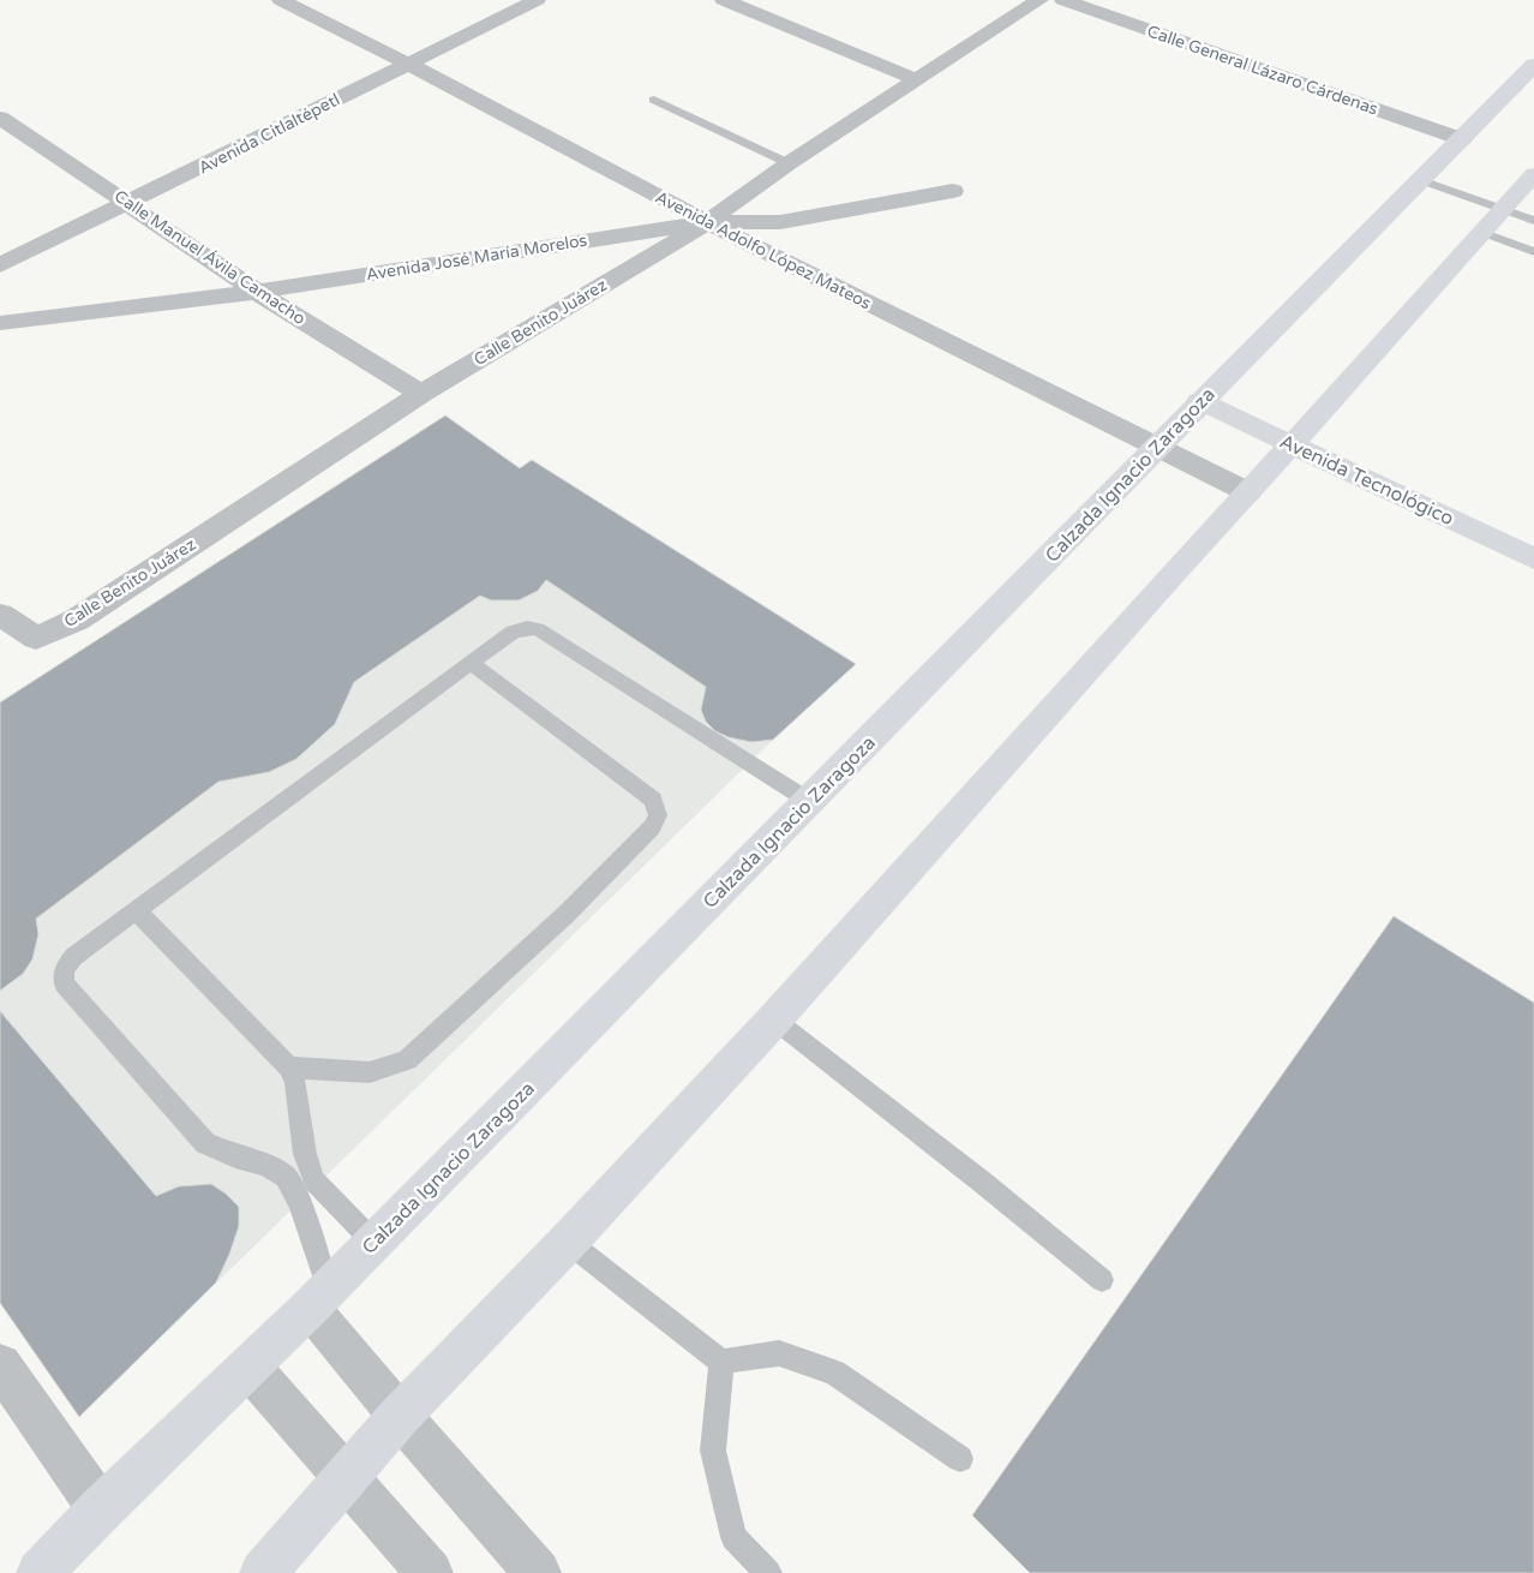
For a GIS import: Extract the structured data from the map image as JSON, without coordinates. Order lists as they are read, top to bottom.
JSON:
{
  "streets": {
    "main road": ["Calzada Ignacio Zaragoza", "Avenida Tecnológico"],
    "street": [
      "Calle General Lázaro Cárdenas",
      "Avenida Citlaltépetl",
      "Avenida Adolfo López Mateos",
      "Calle Manuel Ávila Camacho",
      "Avenida José María Morelos",
      "Calle Benito Juárez"
    ]
  },
  "crossings": [
    ["Calle General Lázaro Cárdenas", "Calzada Ignacio Zaragoza"],
    ["Avenida Citlaltépetl", "Avenida Adolfo López Mateos"],
    ["Avenida Citlaltépetl", "Calle Manuel Ávila Camacho"],
    ["Avenida Adolfo López Mateos", "Avenida José María Morelos"],
    ["Avenida Adolfo López Mateos", "Calle Benito Juárez"],
    ["Avenida Adolfo López Mateos", "Calzada Ignacio Zaragoza"],
    ["Calle Manuel Ávila Camacho", "Avenida José María Morelos"],
    ["Calle Manuel Ávila Camacho", "Calle Benito Juárez"],
    ["Avenida José María Morelos", "Calle Benito Juárez"],
    ["Calzada Ignacio Zaragoza", "Avenida Tecnológico"]
  ]
}
